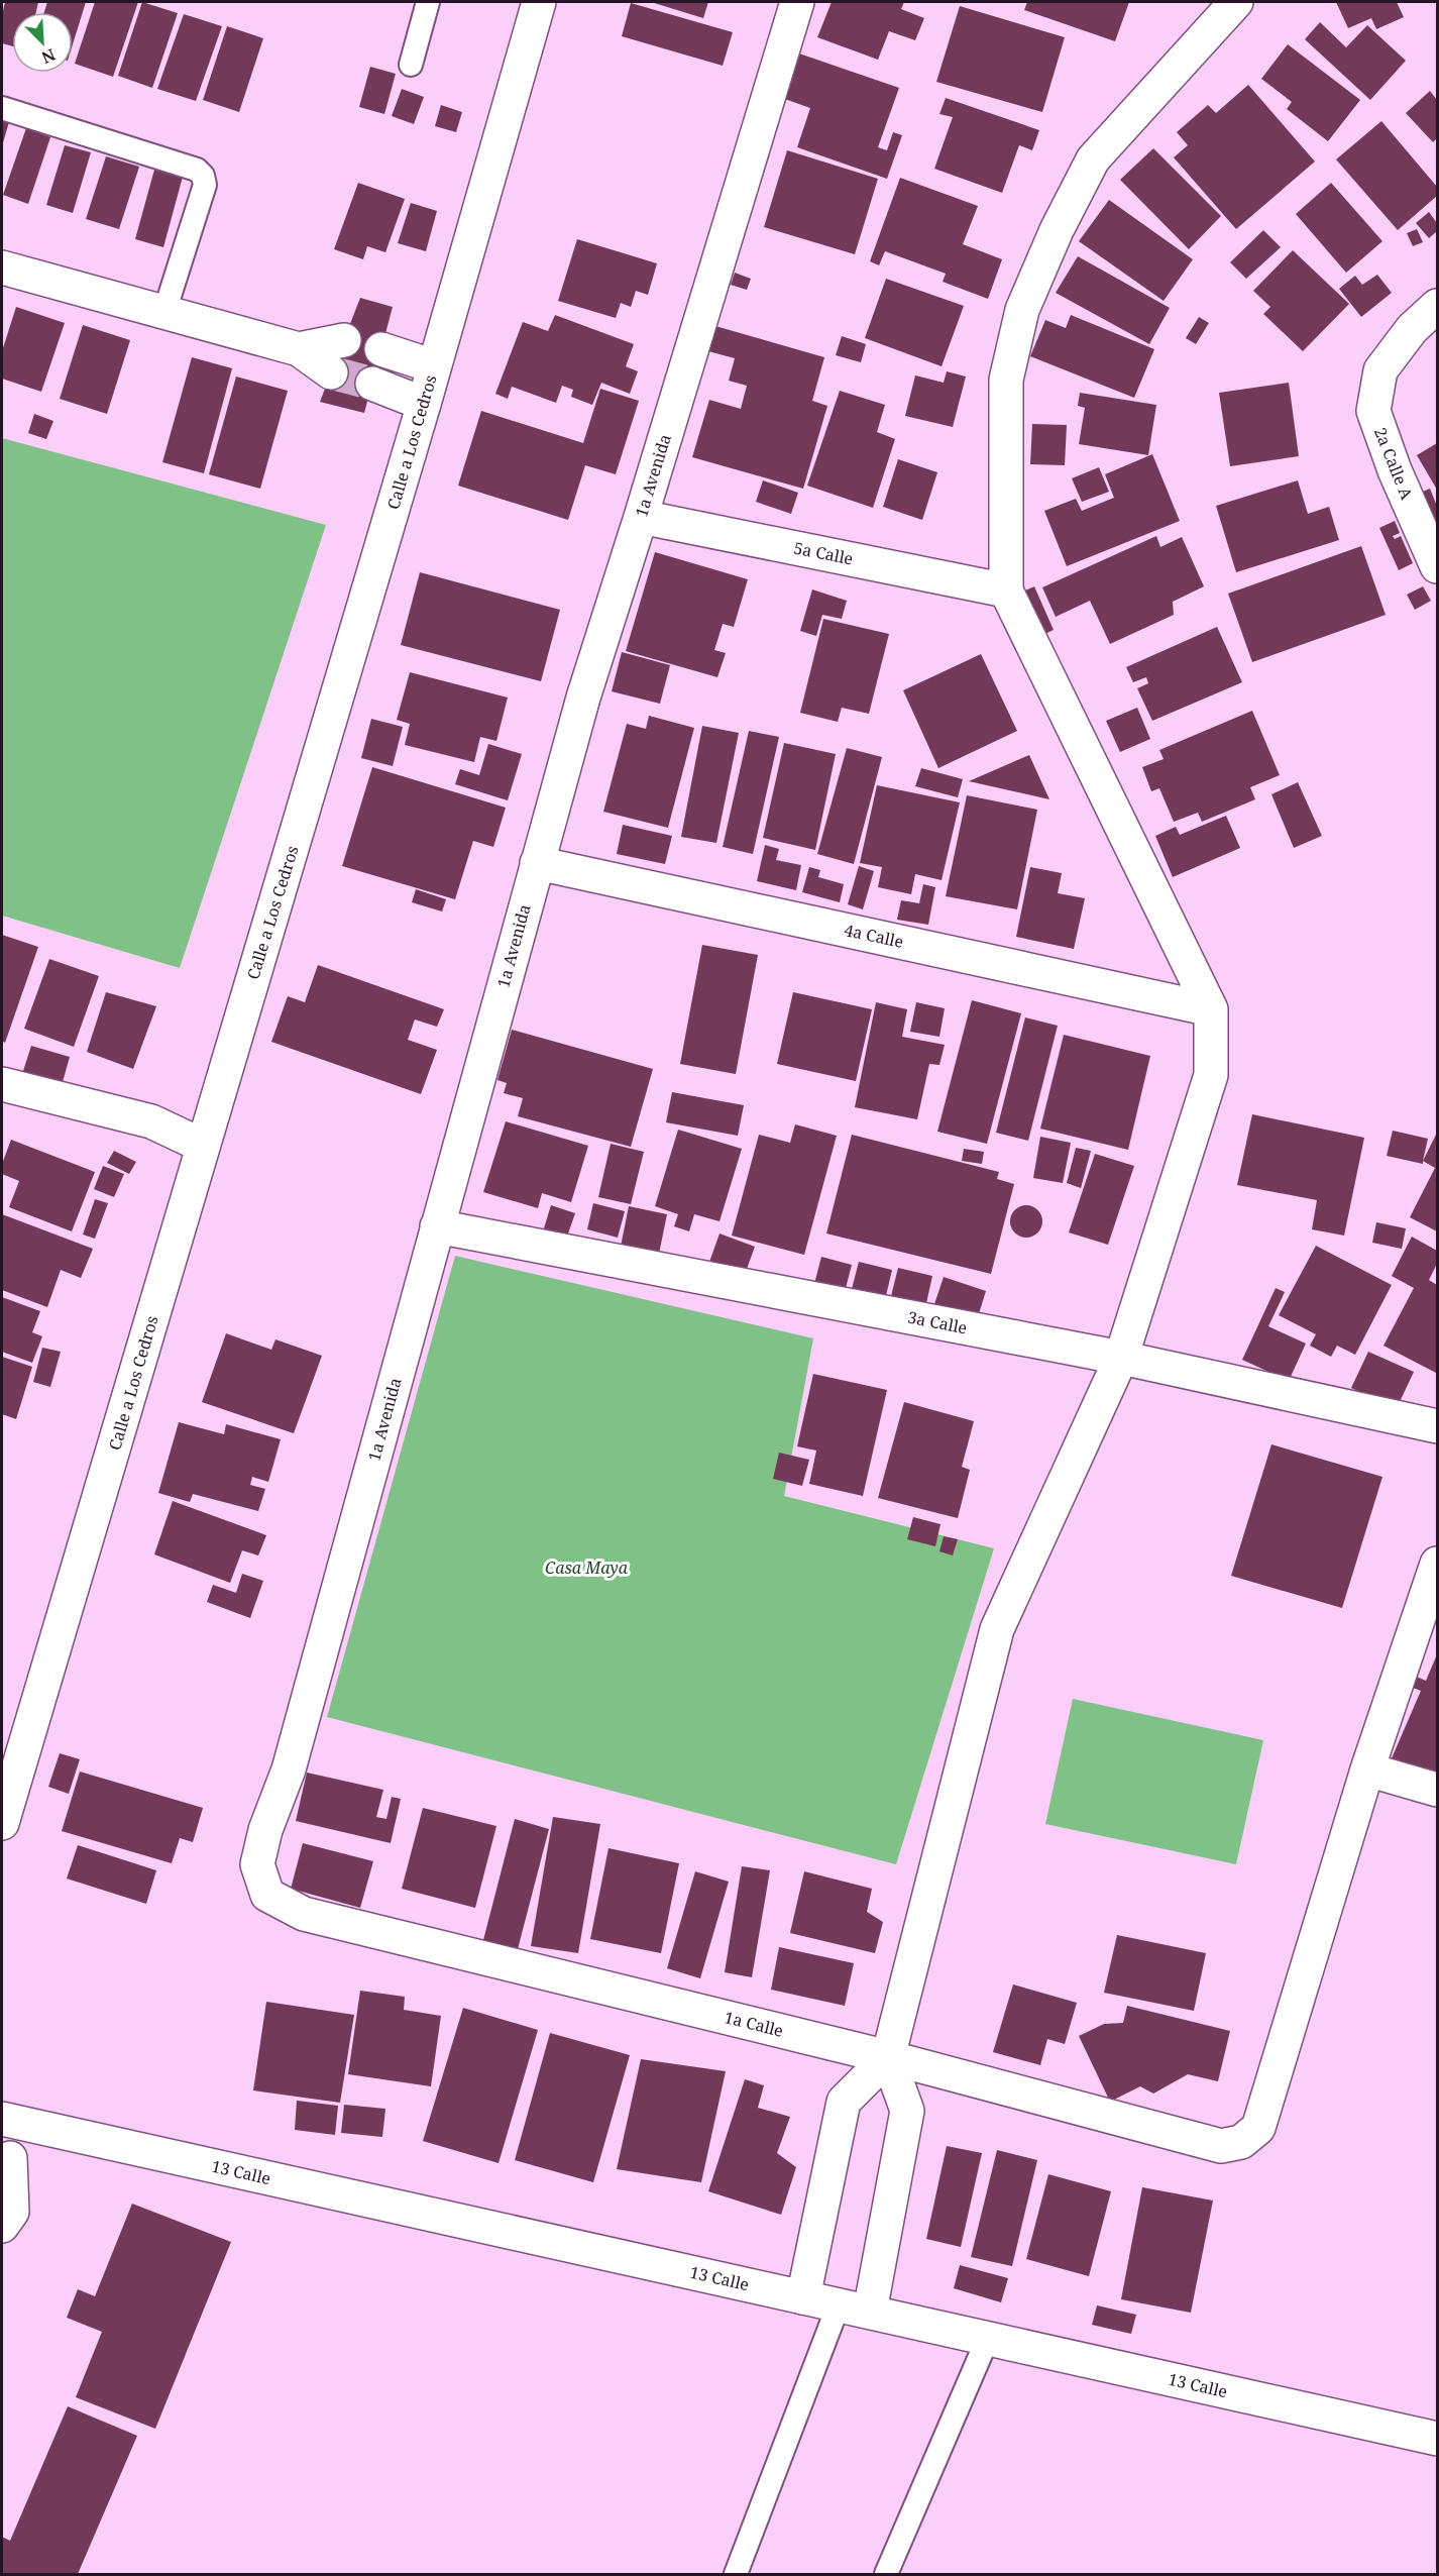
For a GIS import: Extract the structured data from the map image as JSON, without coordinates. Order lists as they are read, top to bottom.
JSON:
{
  "streets": {
    "street": [
      "Calle a Los Cedros",
      "2a Calle A",
      "1a Avenida",
      "5a Calle",
      "4a Calle",
      "3a Calle",
      "1a Calle",
      "13 Calle"
    ]
  },
  "crossings": [
    ["1a Avenida", "5a Calle"],
    ["1a Avenida", "4a Calle"],
    ["1a Avenida", "3a Calle"],
    ["1a Avenida", "1a Calle"]
  ],
  "parks": ["Casa Maya"],
  "north": "bottom right"
}
